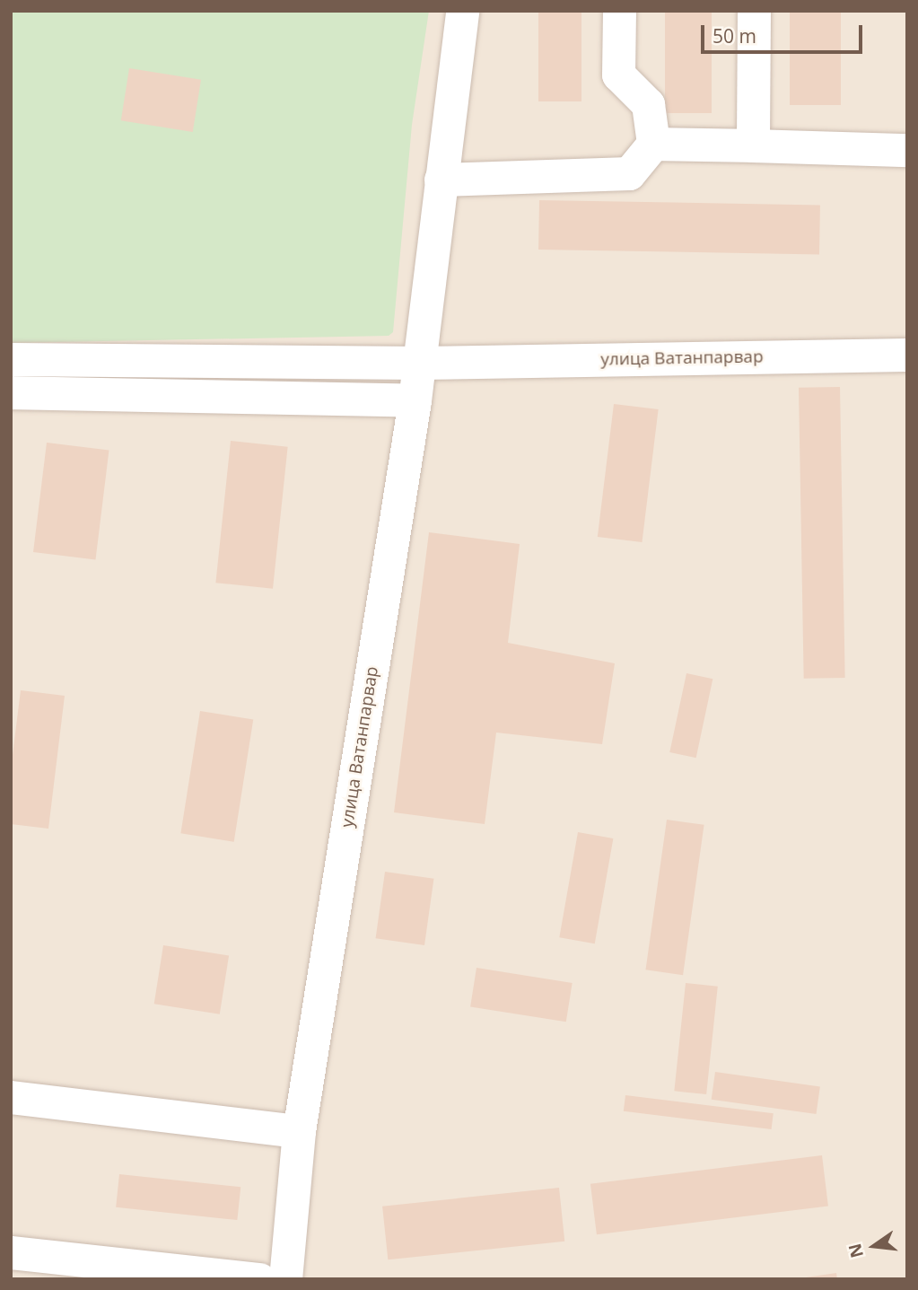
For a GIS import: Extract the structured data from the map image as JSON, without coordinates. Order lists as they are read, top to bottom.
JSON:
{
  "streets": {
    "street": ["улица Ватанпарвар"]
  },
  "scale_bar": "50 m",
  "north": "left"
}
